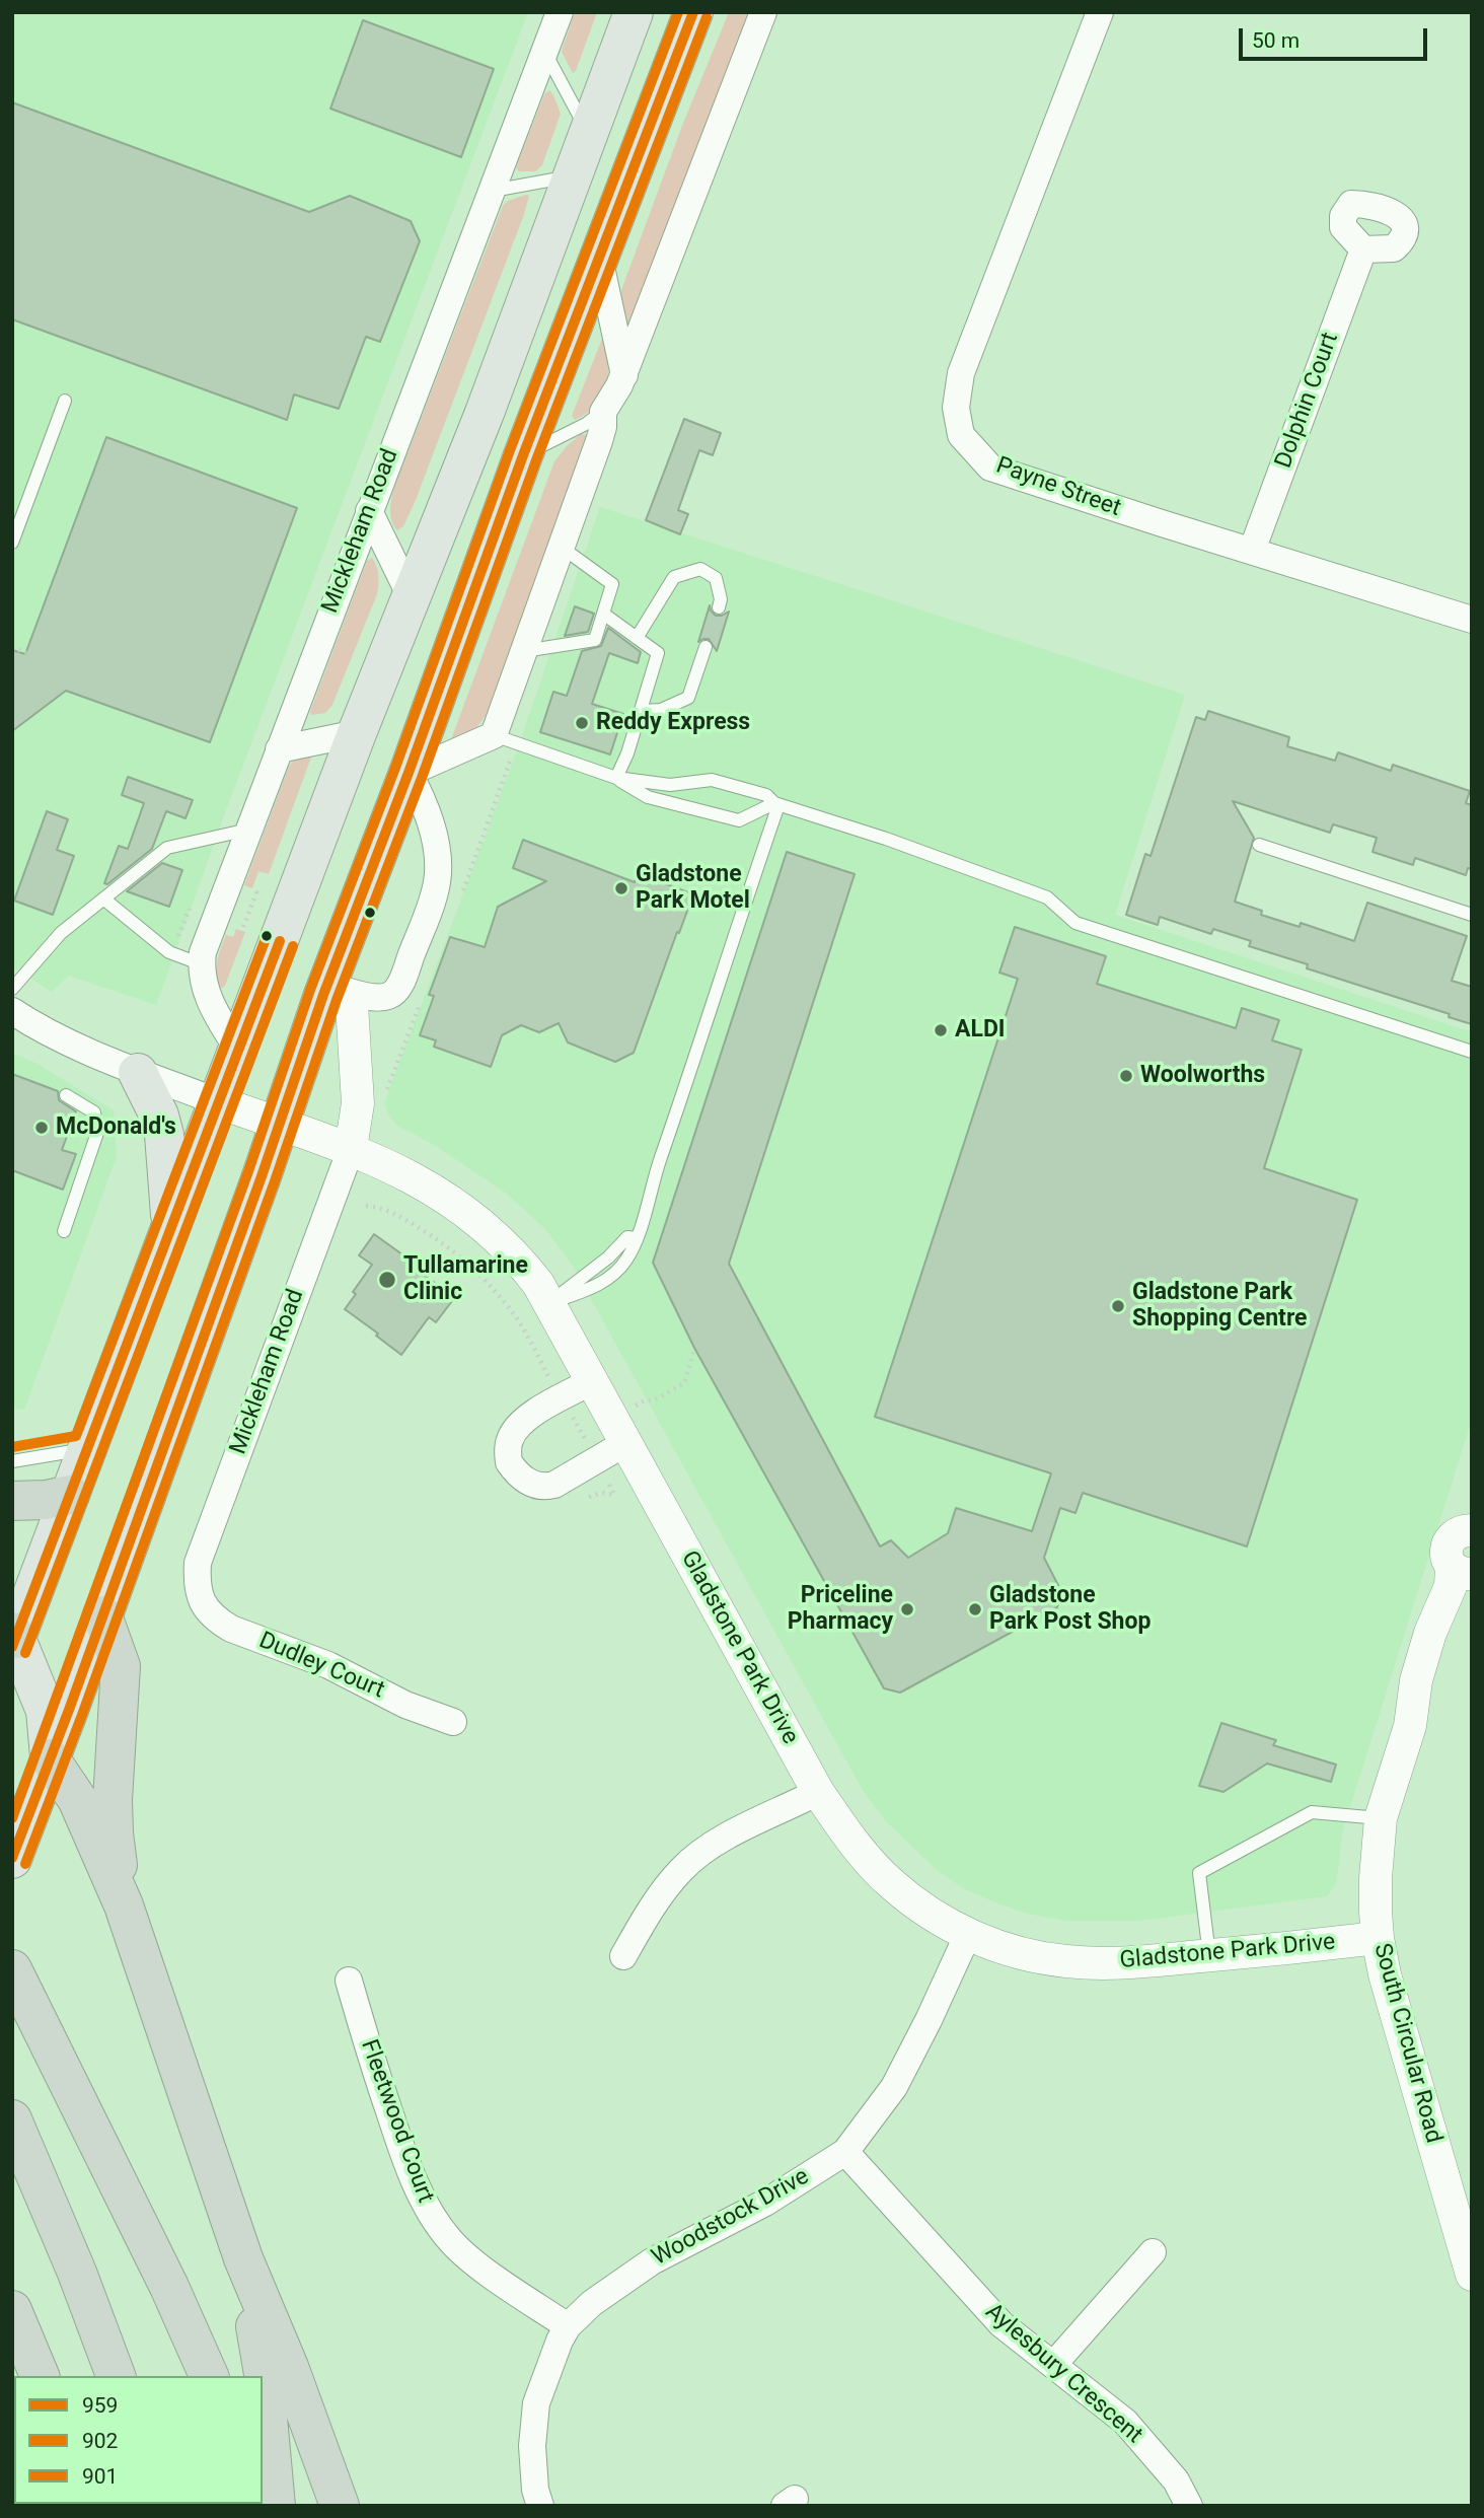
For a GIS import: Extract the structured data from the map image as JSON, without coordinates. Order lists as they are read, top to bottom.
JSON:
{
  "streets": {
    "street": [
      "Dolphin Court",
      "Payne Street",
      "Mickleham Road",
      "Gladstone Park Drive",
      "Dudley Court",
      "South Circular Road",
      "Fleetwood Court",
      "Woodstock Drive",
      "Aylesbury Crescent"
    ]
  },
  "crossings": [
    ["Dolphin Court", "Payne Street"],
    ["Mickleham Road", "Gladstone Park Drive"],
    ["Mickleham Road", "Dudley Court"],
    ["Gladstone Park Drive", "South Circular Road"],
    ["Gladstone Park Drive", "Woodstock Drive"],
    ["Fleetwood Court", "Woodstock Drive"],
    ["Woodstock Drive", "Aylesbury Crescent"]
  ],
  "places": [
    "Reddy Express",
    "Gladstone Park Motel",
    "ALDI",
    "Woolworths",
    "McDonald's",
    "Tullamarine Clinic",
    "Gladstone Park Shopping Centre",
    "Priceline Pharmacy",
    "Gladstone Park Post Shop"
  ],
  "lines": ["transit line 959", "transit line 901", "transit line 902"],
  "legend": ["959", "902", "901"],
  "scale_bar": "50 m"
}
